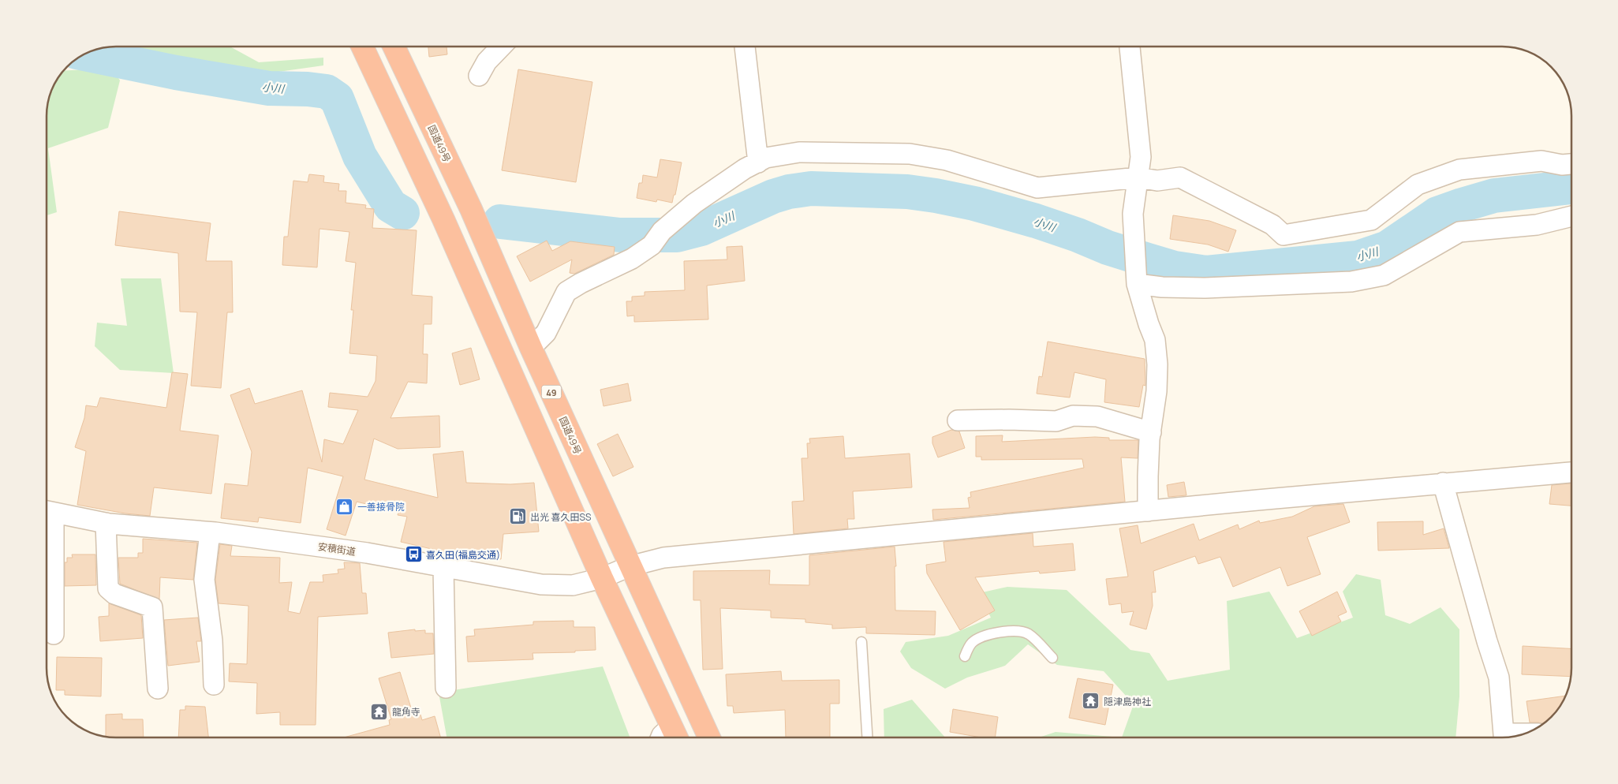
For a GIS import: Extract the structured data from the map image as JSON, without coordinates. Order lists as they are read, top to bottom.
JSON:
{
  "streets": {
    "highway": ["国道49号", "49"],
    "street": ["安積街道"]
  },
  "crossings": [
    ["国道49号", "安積街道"]
  ],
  "water": ["小川"],
  "places": {
    "shop": ["一善接骨院"],
    "fuel station": ["出光 喜久田SS"],
    "bus stop": ["喜久田(福島交通)"],
    "temple": ["隠津島神社", "龍角寺"]
  }
}
